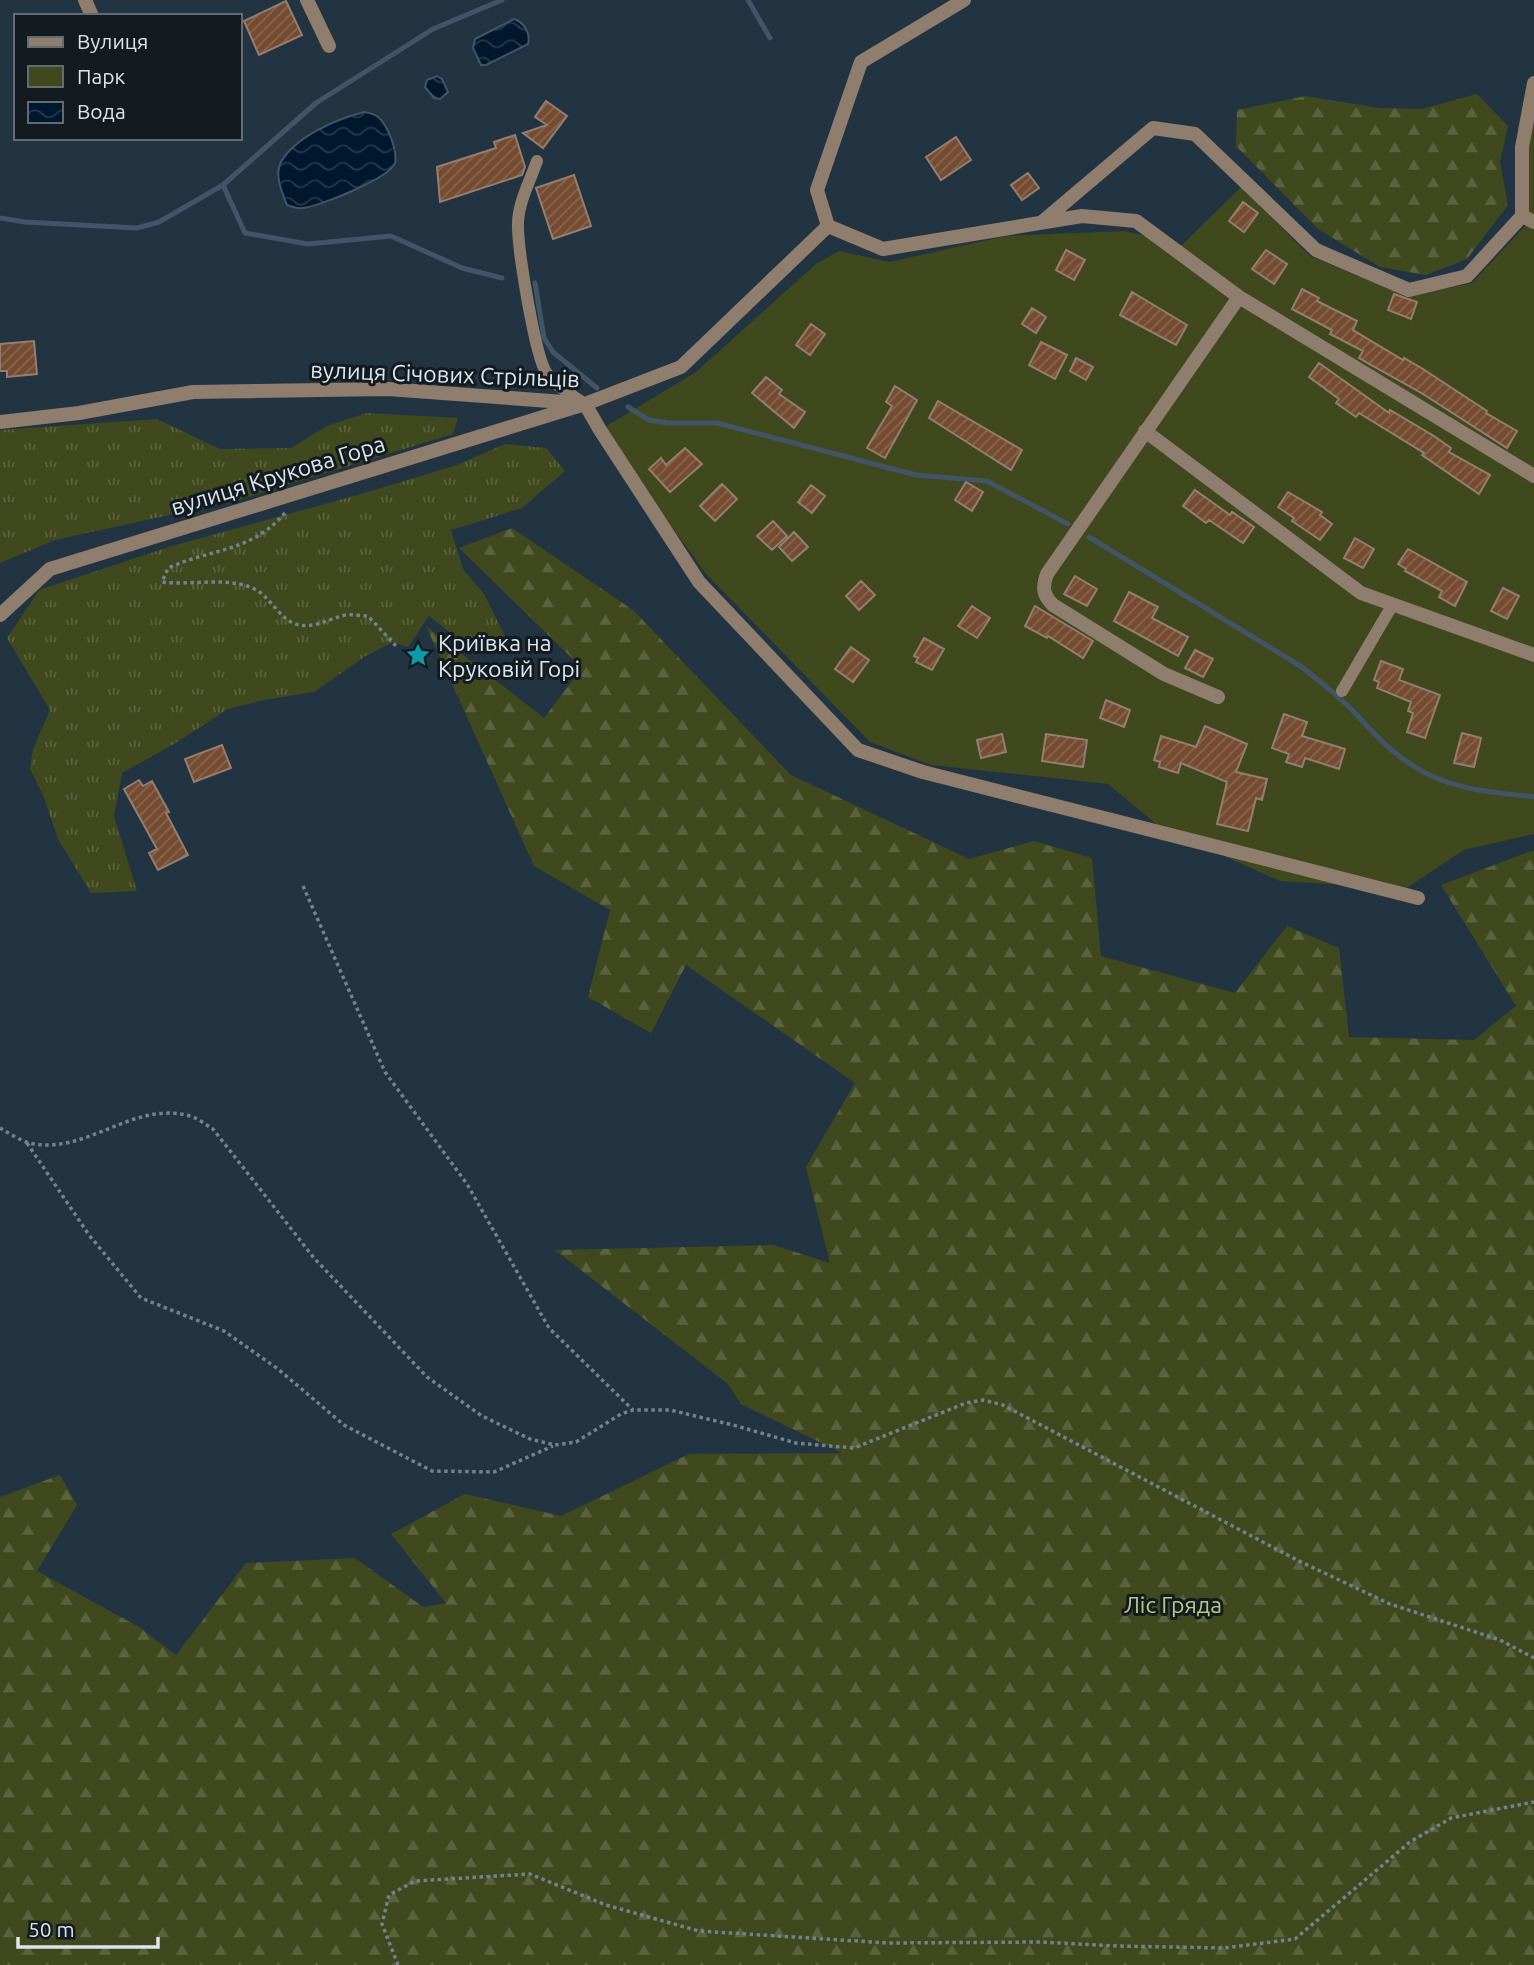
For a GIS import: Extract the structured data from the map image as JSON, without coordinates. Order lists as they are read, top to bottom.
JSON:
{
  "streets": {
    "street": ["вулиця Січових Стрільців", "вулиця Крукова Гора"]
  },
  "crossings": [
    ["вулиця Січових Стрільців", "вулиця Крукова Гора"]
  ],
  "parks": ["Ліс Гряда"],
  "places": {
    "place": ["Криївка на Круковій Горі"]
  },
  "legend": ["Вулиця", "Парк", "Вода"],
  "scale_bar": "50 m"
}
